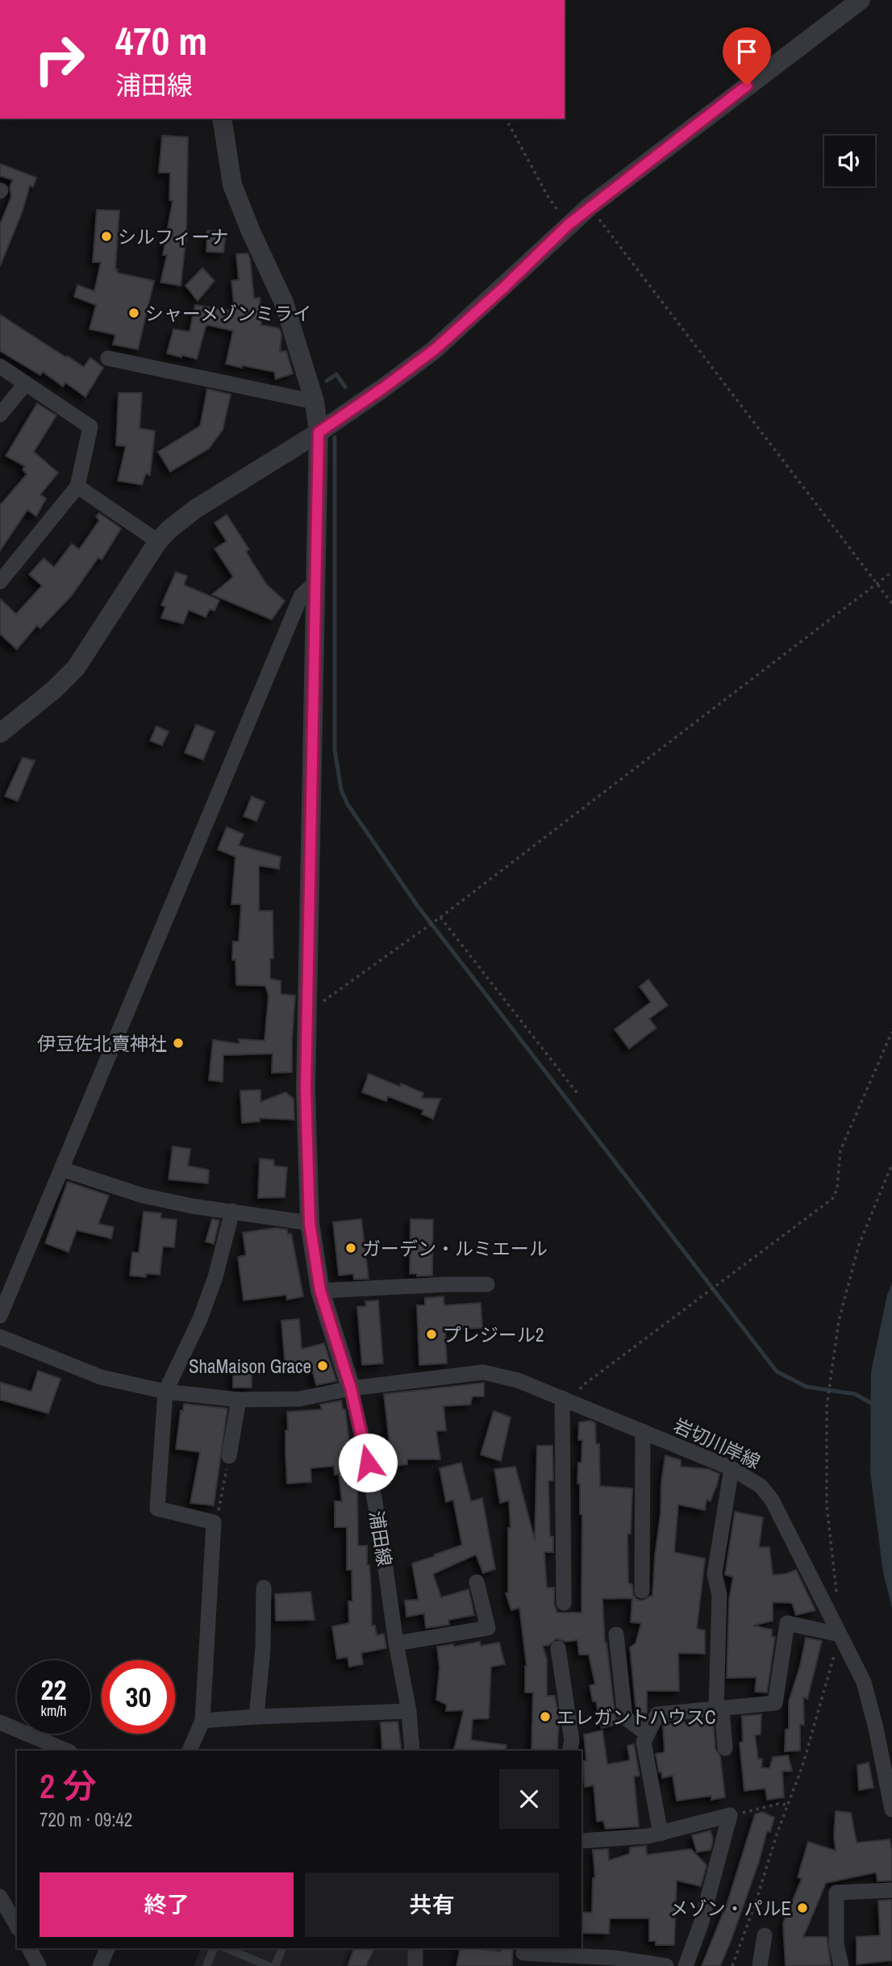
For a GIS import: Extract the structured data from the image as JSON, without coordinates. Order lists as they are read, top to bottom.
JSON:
{
  "streets": {
    "street": ["岩切川岸線", "浦田線"]
  },
  "crossings": [
    ["岩切川岸線", "浦田線"]
  ],
  "places": [
    "シルフィーナ",
    "シャーメゾンミライ",
    "伊豆佐北賣神社",
    "ガーデン・ルミエール",
    "プレジール2",
    "ShaMaison Grace",
    "エレガントハウスC",
    "メゾン・パルE"
  ],
  "page": {
    "turn": ["470 m", "浦田線"],
    "speed": "22 km/h",
    "limit": "30",
    "heading": ["2 分", "720 m · 09:42"],
    "buttons": ["終了", "共有"]
  }
}
